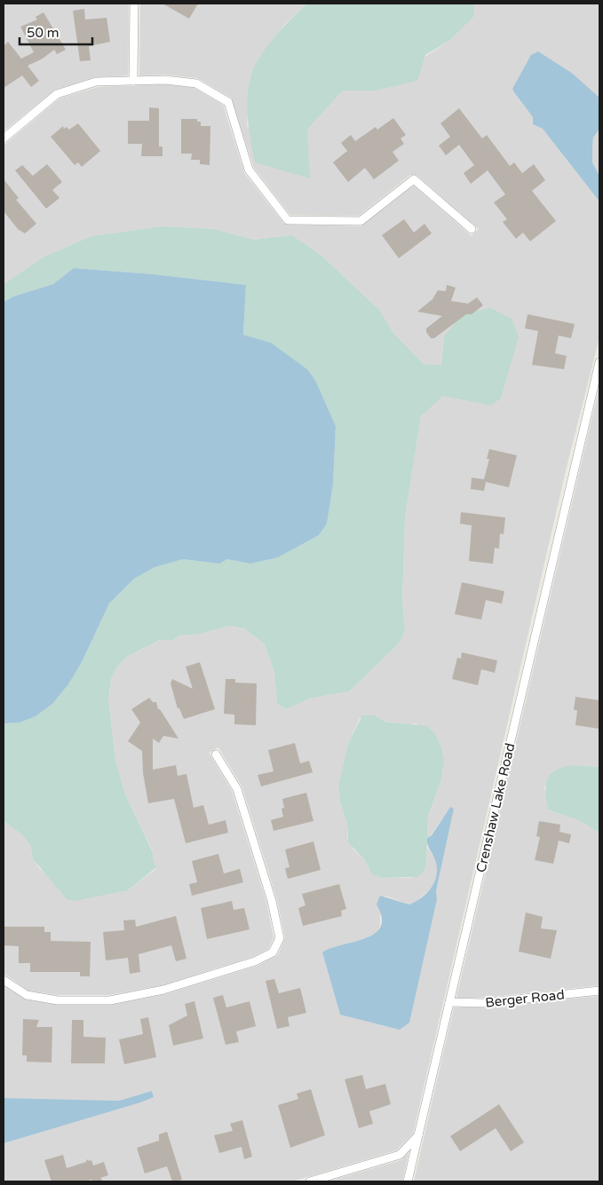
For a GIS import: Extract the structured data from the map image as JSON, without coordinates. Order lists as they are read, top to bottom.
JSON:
{
  "streets": {
    "street": ["Crenshaw Lake Road", "Berger Road"]
  },
  "crossings": [
    ["Crenshaw Lake Road", "Berger Road"]
  ],
  "scale_bar": "50 m"
}
